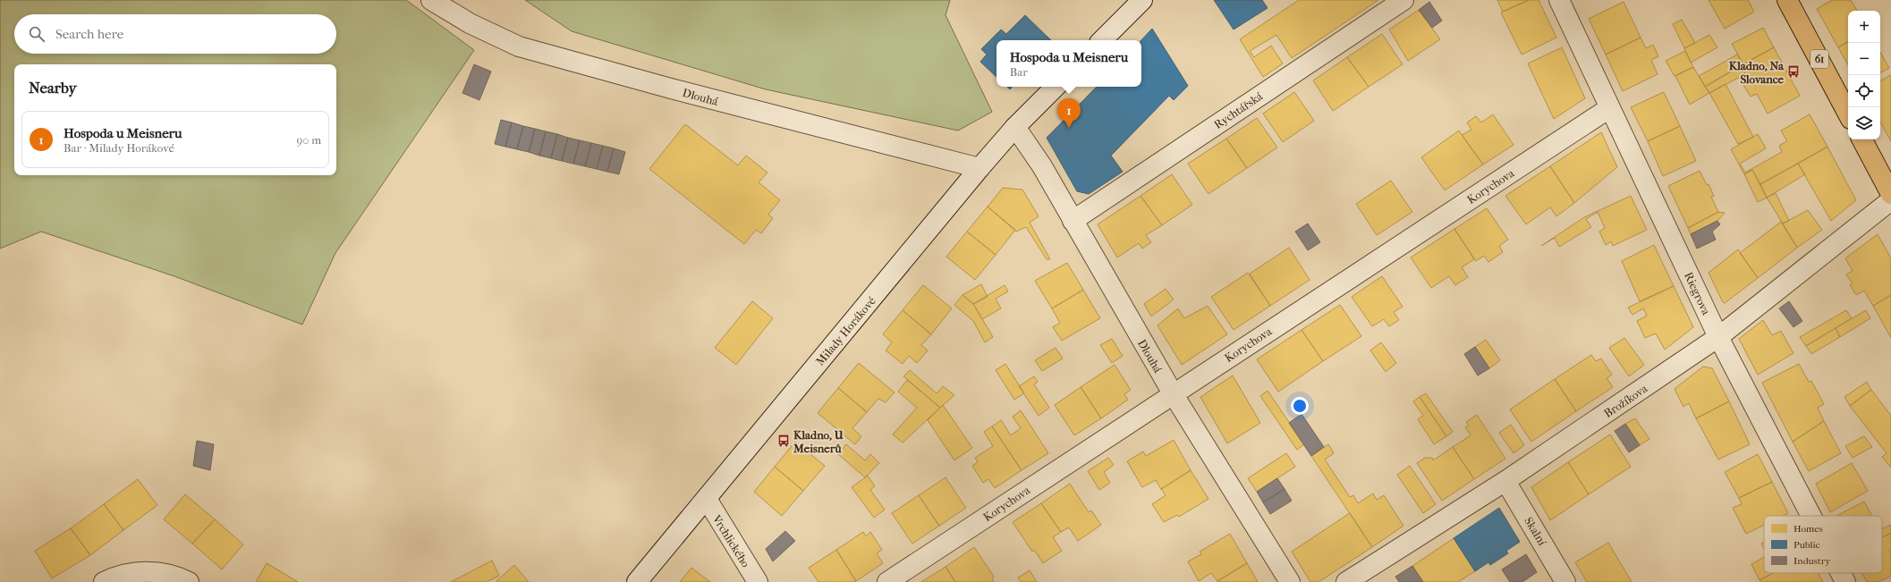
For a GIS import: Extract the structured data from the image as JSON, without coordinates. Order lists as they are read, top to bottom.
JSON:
{
  "streets": {
    "main road": ["61"],
    "street": [
      "Dlouhá",
      "Rychtářská",
      "Korychova",
      "Riegrova",
      "Milady Horákové",
      "Brožíkova",
      "Skalní",
      "Vrchlického"
    ]
  },
  "crossings": [
    ["Dlouhá", "Rychtářská"],
    ["Dlouhá", "Korychova"],
    ["Dlouhá", "Milady Horákové"],
    ["Korychova", "Riegrova"],
    ["Riegrova", "Brožíkova"],
    ["Milady Horákové", "Vrchlického"],
    ["Brožíkova", "Skalní"]
  ],
  "places": {
    "bus stop": ["Kladno, Na Slovance", "Kladno, U Meisnerů"]
  },
  "legend": ["Homes", "Public", "Industry"],
  "page": {
    "map_buttons": ["+", "−"],
    "search": "Search here",
    "popup": ["Hospoda u Meisneru", "Bar"],
    "heading": "Nearby",
    "pins": "1",
    "list": [
      {
        "mark": "1",
        "name": "Hospoda u Meisneru",
        "note": "Bar · Milady Horákové",
        "value": "90 m"
      }
    ]
  }
}
